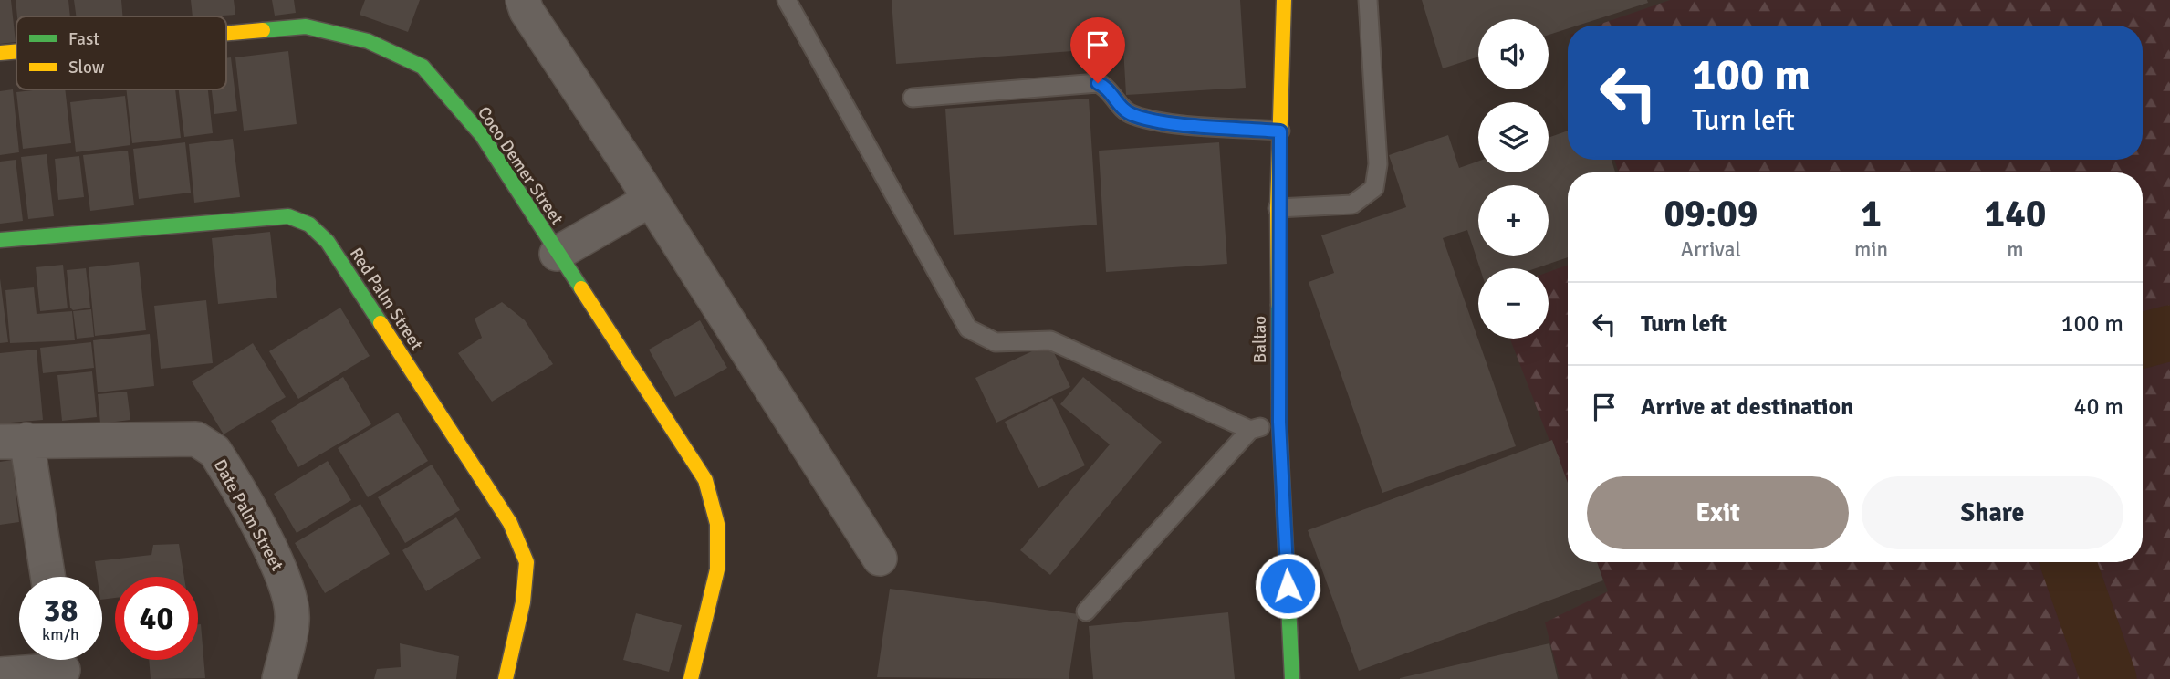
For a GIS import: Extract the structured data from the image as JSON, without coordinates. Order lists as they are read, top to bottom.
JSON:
{
  "streets": {
    "street": [
      "Coco Demer Street",
      "Red Palm Street",
      "Baltao",
      "Date Palm Street"
    ]
  },
  "legend": ["Fast", "Slow"],
  "page": {
    "map_buttons": ["+", "−"],
    "turn": ["100 m", "Turn left"],
    "eta": [
      "09:09",
      "Arrival",
      "1",
      "min",
      "140",
      "m"
    ],
    "list": [
      {
        "name": "Turn left",
        "value": "100 m"
      },
      {
        "name": "Arrive at destination",
        "value": "40 m"
      }
    ],
    "buttons": ["Exit", "Share"],
    "speed": "38 km/h",
    "limit": "40"
  }
}
